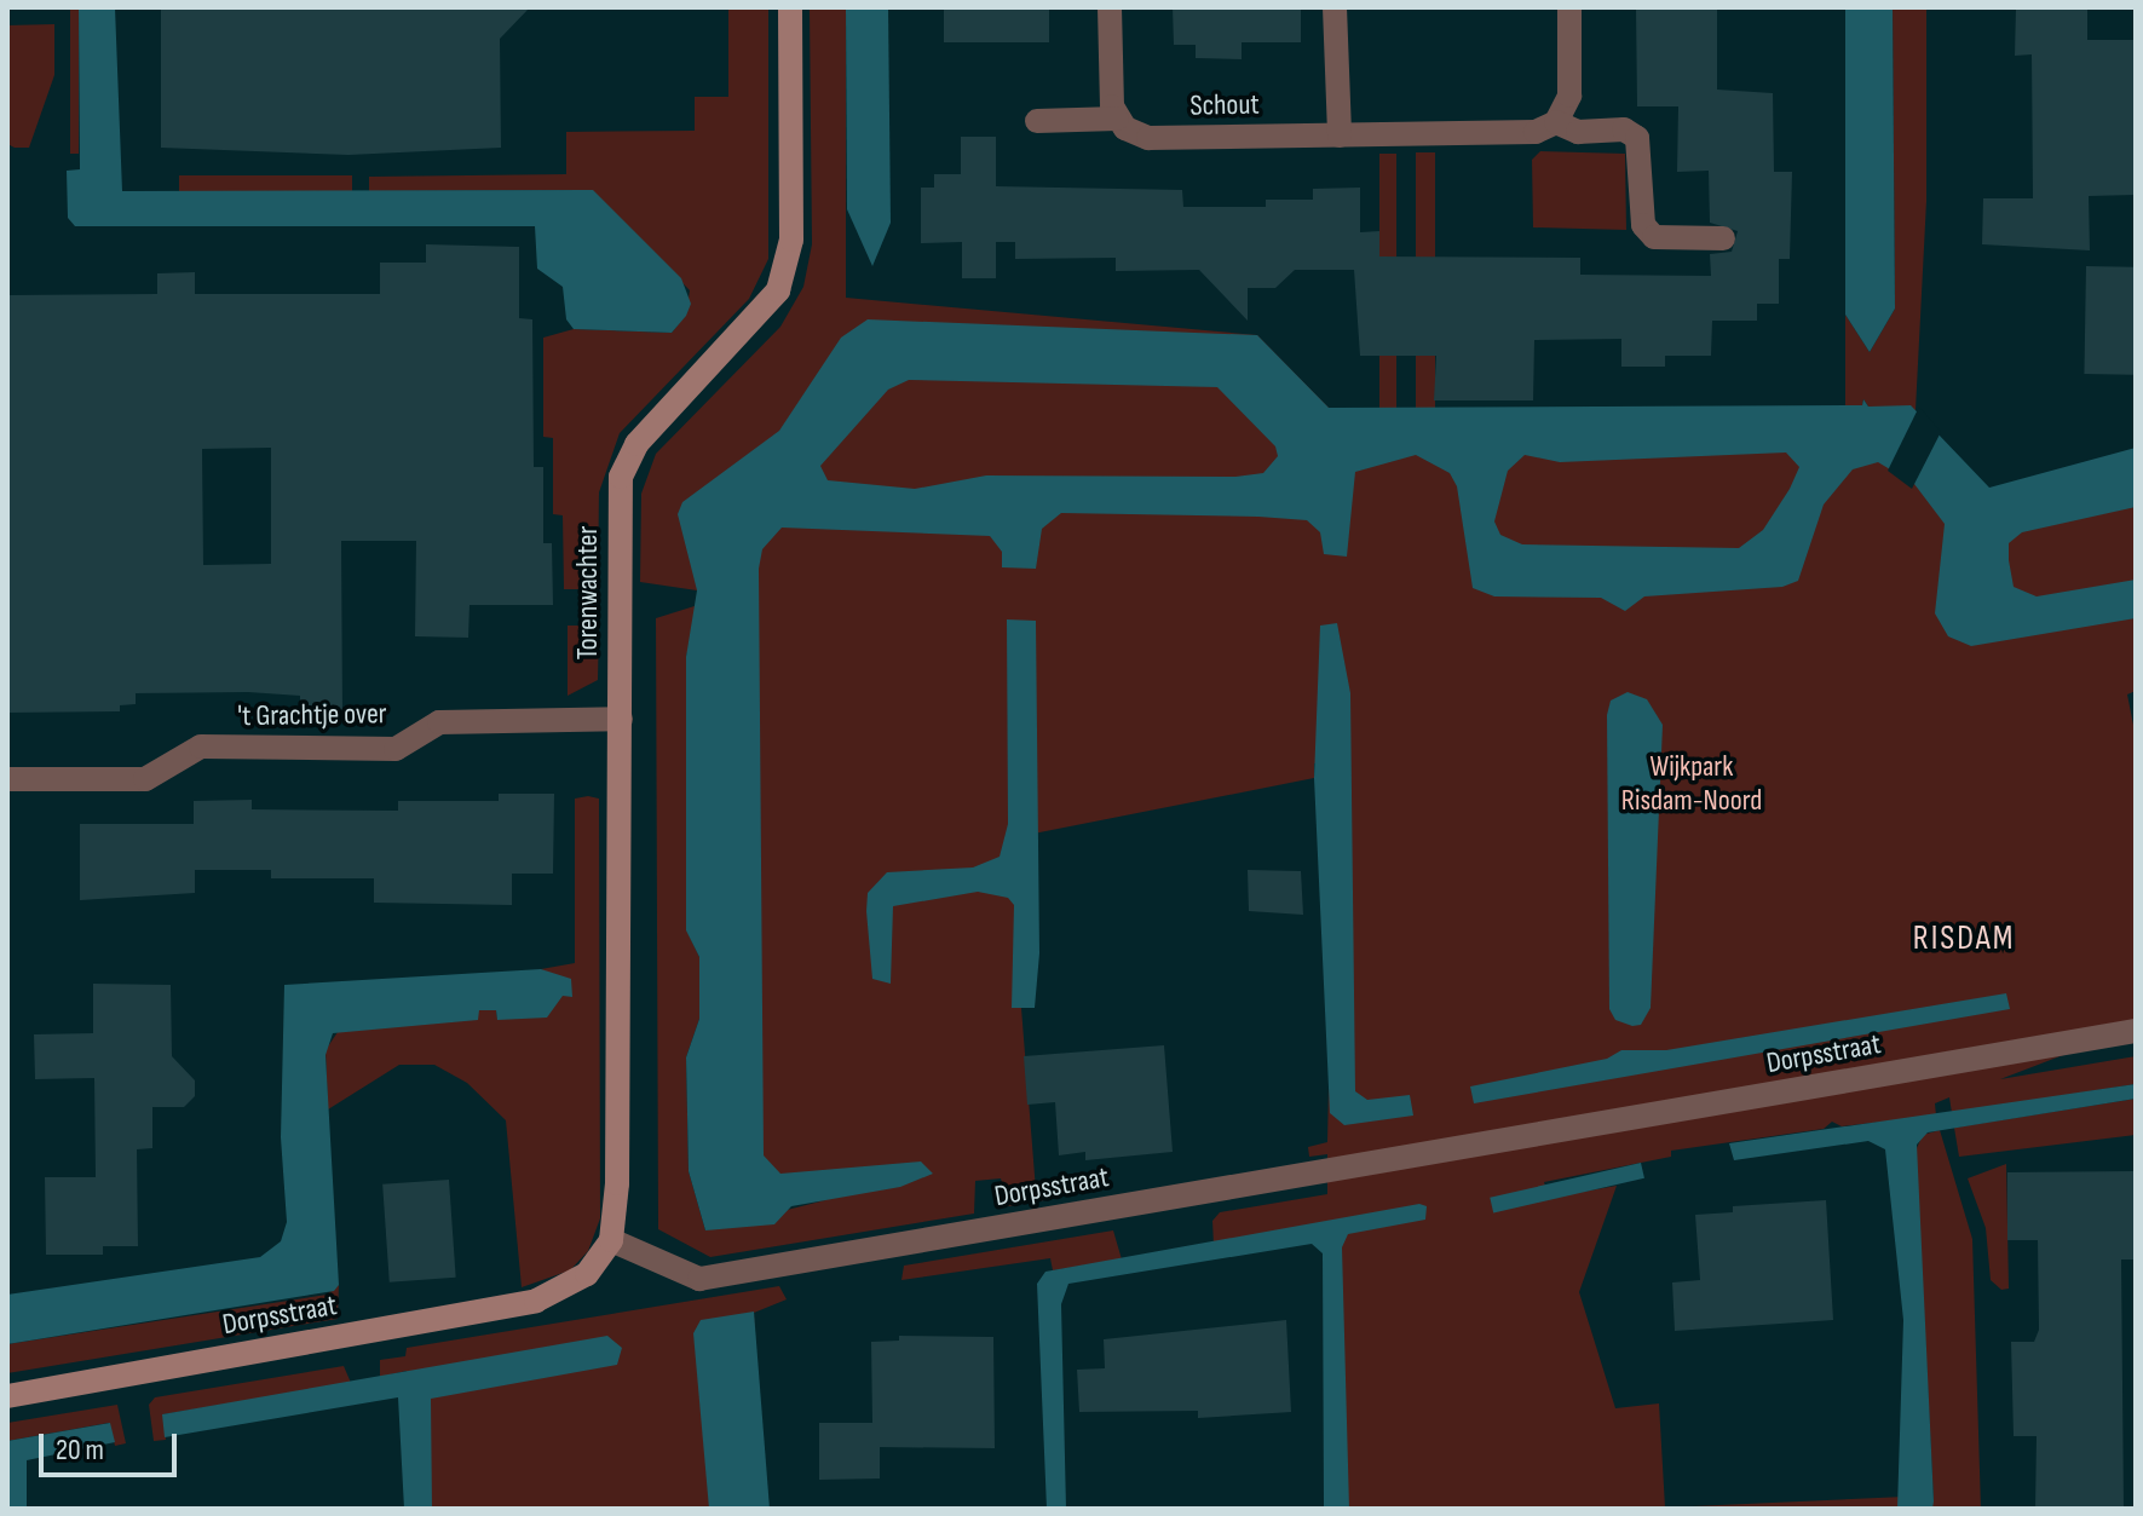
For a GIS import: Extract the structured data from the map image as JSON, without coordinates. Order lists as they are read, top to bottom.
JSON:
{
  "streets": {
    "street": [
      "Schout",
      "Torenwachter",
      "'t Grachtje over",
      "Dorpsstraat"
    ]
  },
  "crossings": [
    ["Torenwachter", "'t Grachtje over"],
    ["Torenwachter", "Dorpsstraat"]
  ],
  "districts": ["RISDAM"],
  "parks": ["Wijkpark Risdam-Noord"],
  "scale_bar": "20 m"
}
